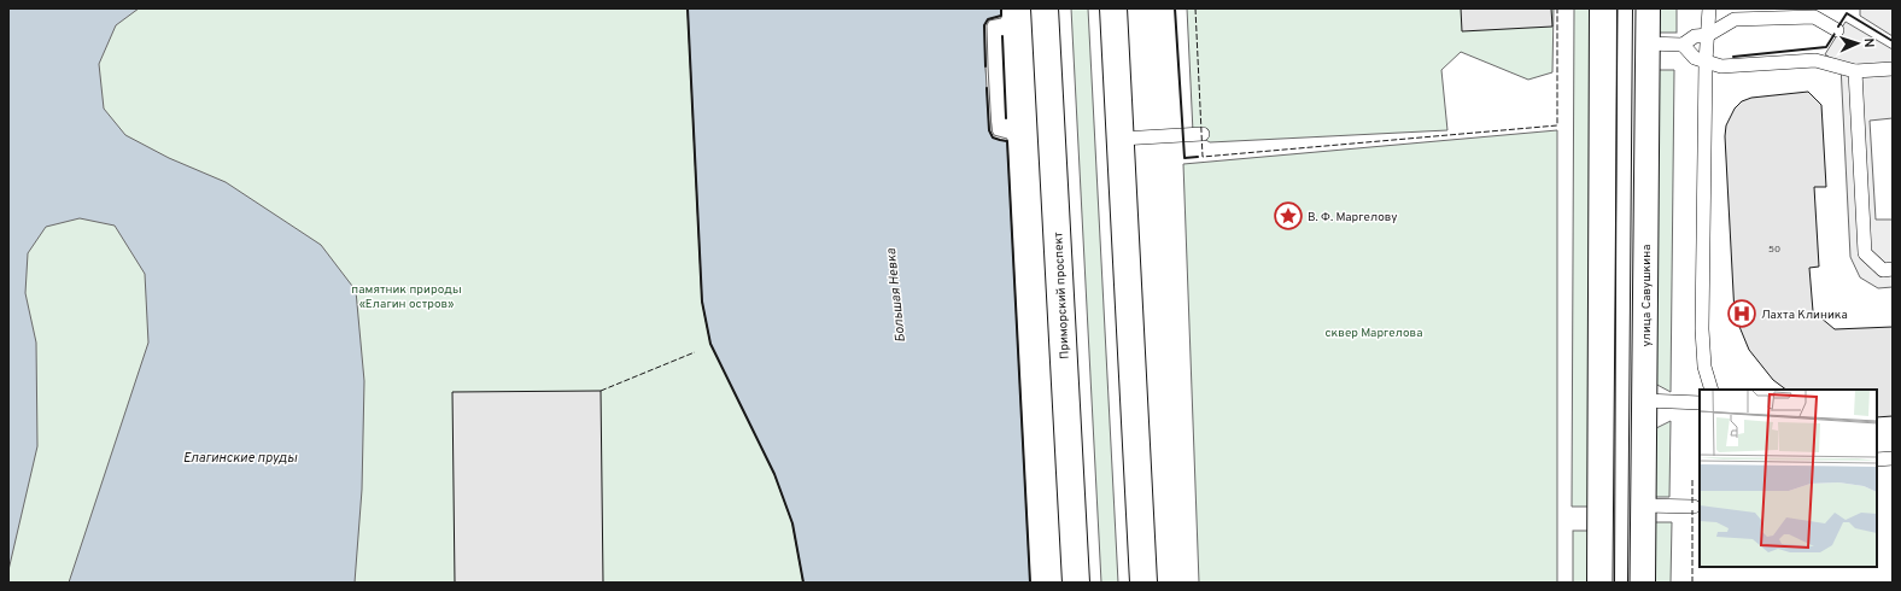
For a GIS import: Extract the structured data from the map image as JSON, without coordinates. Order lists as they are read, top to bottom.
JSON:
{
  "streets": {
    "main road": ["Приморский проспект", "улица Савушкина"]
  },
  "water": ["Большая Невка", "Елагинские пруды"],
  "parks": ["памятник природы «Елагин остров»", "сквер Маргелова"],
  "places": {
    "place": ["В. Ф. Маргелову"],
    "hospital": ["Лахта Клиника"]
  },
  "house_numbers": ["50"],
  "north": "right"
}
